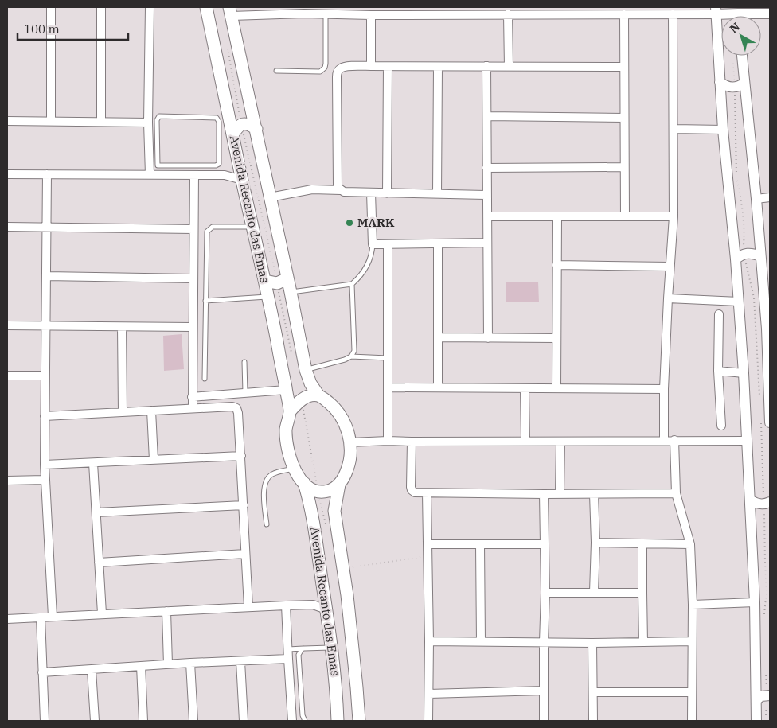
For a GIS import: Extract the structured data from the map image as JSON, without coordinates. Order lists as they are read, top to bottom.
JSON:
{
  "streets": {
    "main road": ["Avenida Recanto das Emas"]
  },
  "places": ["MARK"],
  "scale_bar": "100 m",
  "north": "top left"
}
